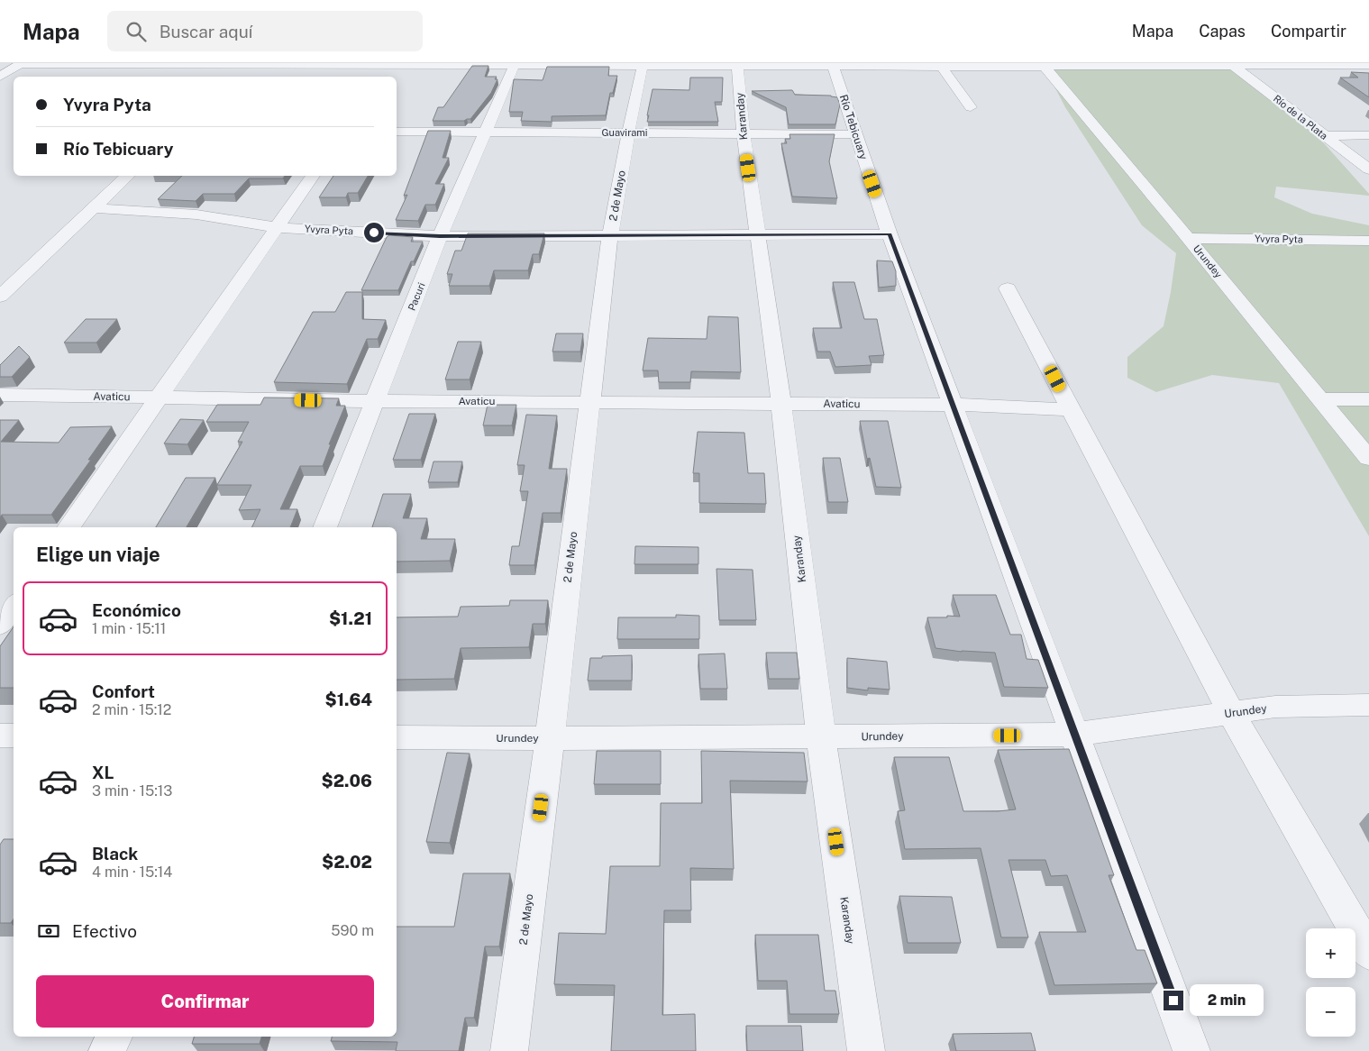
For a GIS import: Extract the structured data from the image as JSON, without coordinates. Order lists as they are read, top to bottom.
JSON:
{
  "streets": {
    "street": [
      "Karanday",
      "Río de la Plata",
      "Río Tebicuary",
      "Guavirami",
      "2 de Mayo",
      "Yvyra Pyta",
      "Urundey",
      "Pacuri",
      "Avaticu"
    ]
  },
  "crossings": [
    ["Karanday", "Guavirami"],
    ["Karanday", "Yvyra Pyta"],
    ["Karanday", "Urundey"],
    ["Karanday", "Avaticu"],
    ["Río Tebicuary", "Guavirami"],
    ["Río Tebicuary", "Yvyra Pyta"],
    ["Río Tebicuary", "Urundey"],
    ["Río Tebicuary", "Avaticu"],
    ["Guavirami", "2 de Mayo"],
    ["Guavirami", "Pacuri"],
    ["2 de Mayo", "Yvyra Pyta"],
    ["2 de Mayo", "Urundey"],
    ["2 de Mayo", "Avaticu"],
    ["Yvyra Pyta", "Urundey"],
    ["Yvyra Pyta", "Pacuri"],
    ["Pacuri", "Avaticu"]
  ],
  "page": {
    "header": "Mapa",
    "search": "Buscar aquí",
    "nav": ["Mapa", "Capas", "Compartir"],
    "banner": ["Yvyra Pyta", "Río Tebicuary"],
    "heading": "Elige un viaje",
    "list": [
      {
        "name": "Económico",
        "note": "1 min · 15:11",
        "value": "$1.21"
      },
      {
        "name": "Confort",
        "note": "2 min · 15:12",
        "value": "$1.64"
      },
      {
        "name": "XL",
        "note": "3 min · 15:13",
        "value": "$2.06"
      },
      {
        "name": "Black",
        "note": "4 min · 15:14",
        "value": "$2.02"
      }
    ],
    "pay": ["Efectivo", "590 m"],
    "map_buttons": ["+", "−"],
    "buttons": "Confirmar",
    "bubble": "2 min"
  }
}
